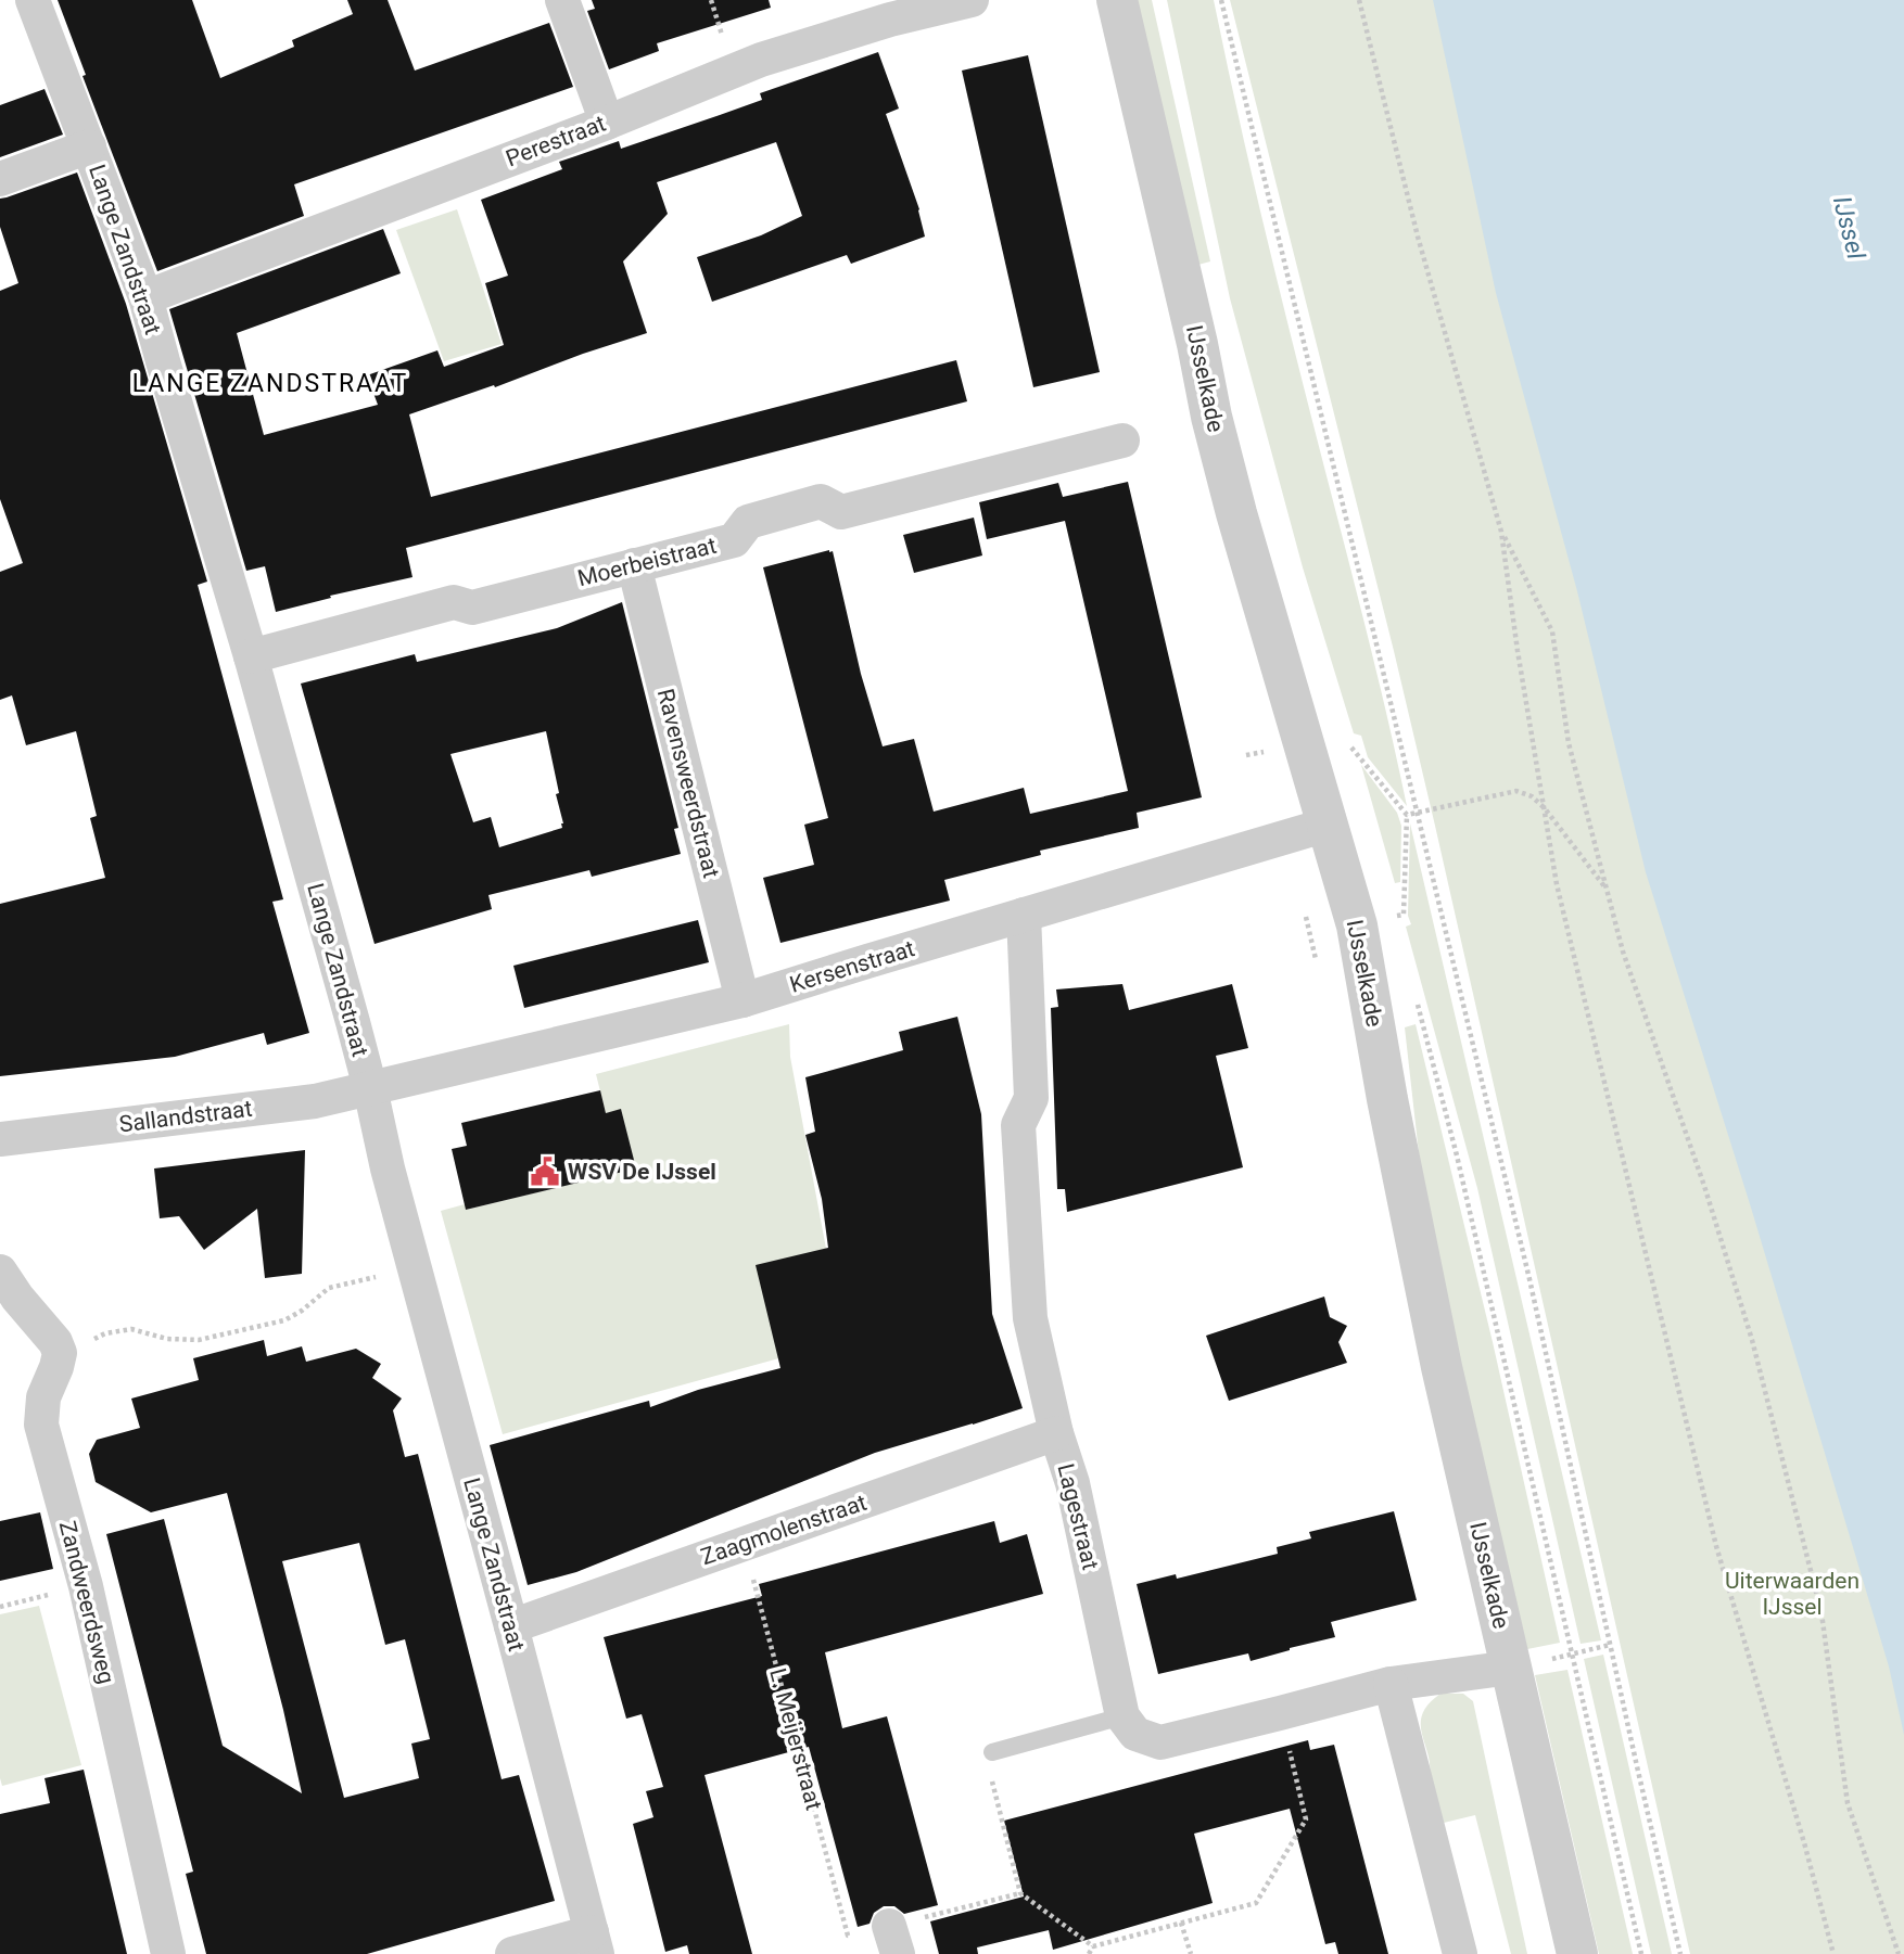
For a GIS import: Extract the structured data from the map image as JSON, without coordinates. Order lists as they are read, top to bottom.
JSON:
{
  "streets": {
    "street": [
      "Perestraat",
      "Lange Zandstraat",
      "IJsselkade",
      "Moerbeistraat",
      "Ravensweerdstraat",
      "Kersenstraat",
      "Sallandstraat",
      "Lagestraat",
      "Zaagmolenstraat",
      "Zandweerdsweg"
    ],
    "path": ["L. Meijerstraat"]
  },
  "crossings": [
    ["Perestraat", "Lange Zandstraat"],
    ["Lange Zandstraat", "Moerbeistraat"],
    ["Lange Zandstraat", "Kersenstraat"],
    ["Lange Zandstraat", "Sallandstraat"],
    ["Lange Zandstraat", "Zaagmolenstraat"],
    ["IJsselkade", "Kersenstraat"],
    ["Moerbeistraat", "Ravensweerdstraat"],
    ["Ravensweerdstraat", "Kersenstraat"],
    ["Kersenstraat", "Sallandstraat"],
    ["Kersenstraat", "Lagestraat"],
    ["Lagestraat", "Zaagmolenstraat"],
    ["Zaagmolenstraat", "L. Meijerstraat"]
  ],
  "districts": ["LANGE ZANDSTRAAT"],
  "water": ["IJssel"],
  "parks": ["Uiterwaarden IJssel"],
  "places": {
    "public building": ["WSV De IJssel"]
  }
}
